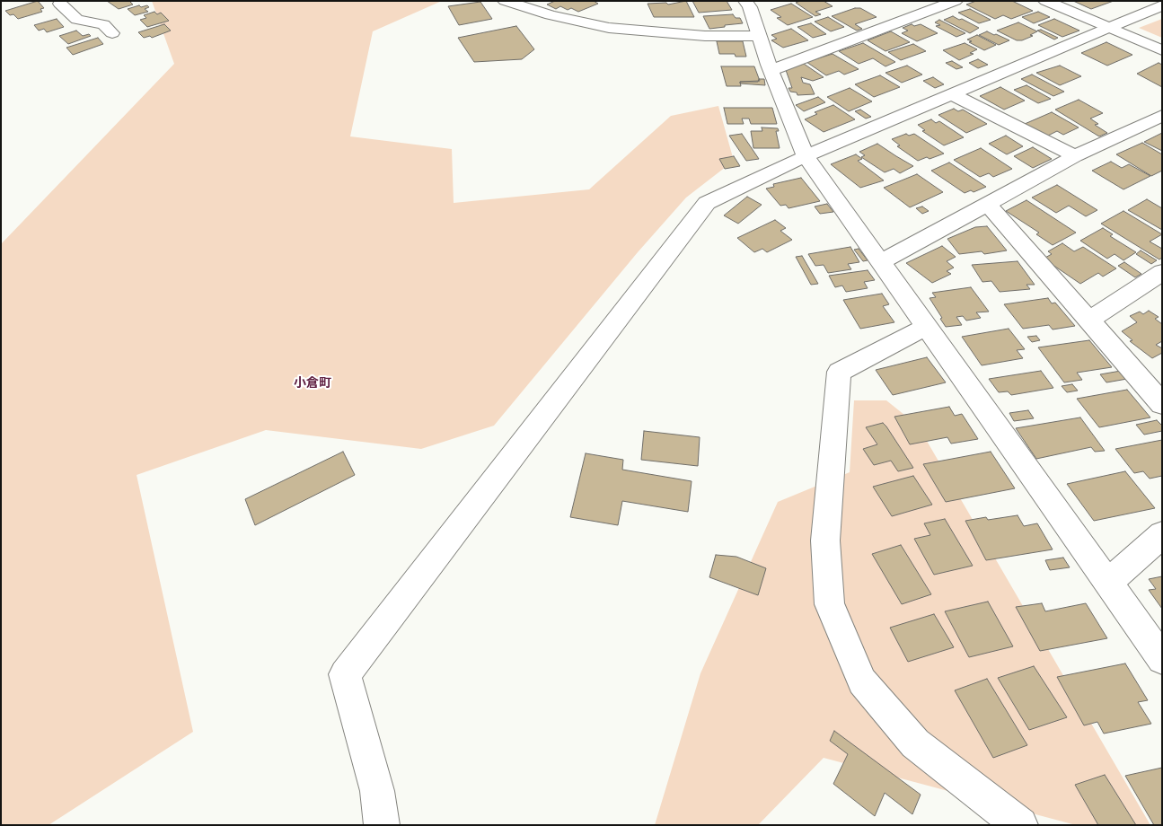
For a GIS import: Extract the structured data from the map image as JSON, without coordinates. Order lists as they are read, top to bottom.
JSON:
{
  "districts": ["小倉町"]
}
